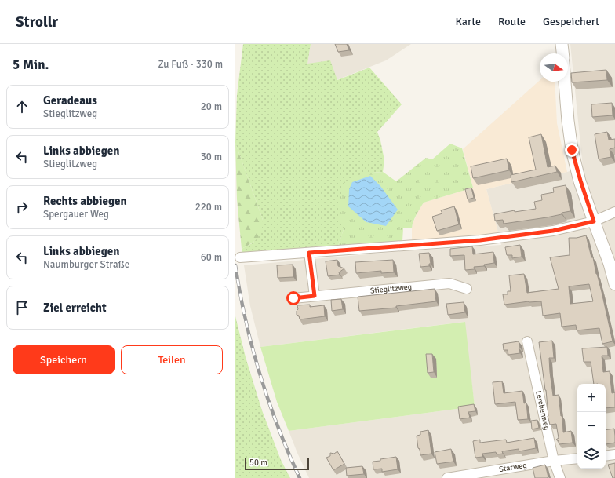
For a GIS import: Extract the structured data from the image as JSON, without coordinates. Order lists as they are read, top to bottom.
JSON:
{
  "streets": {
    "street": ["Stieglitzweg", "Lerchenweg", "Starweg"]
  },
  "crossings": [
    ["Lerchenweg", "Starweg"]
  ],
  "scale_bar": "50 m",
  "north": "right",
  "page": {
    "header": "Strollr",
    "nav": ["Karte", "Route", "Gespeichert"],
    "heading": ["5 Min.", "Zu Fuß · 330 m"],
    "list": [
      ["Geradeaus", "Stieglitzweg", "20 m"],
      ["Links abbiegen", "Stieglitzweg", "30 m"],
      ["Rechts abbiegen", "Spergauer Weg", "220 m"],
      ["Links abbiegen", "Naumburger Straße", "60 m"],
      "Ziel erreicht"
    ],
    "buttons": ["Speichern", "Teilen"],
    "map_buttons": ["+", "−"],
    "scale": "50 m"
  }
}
